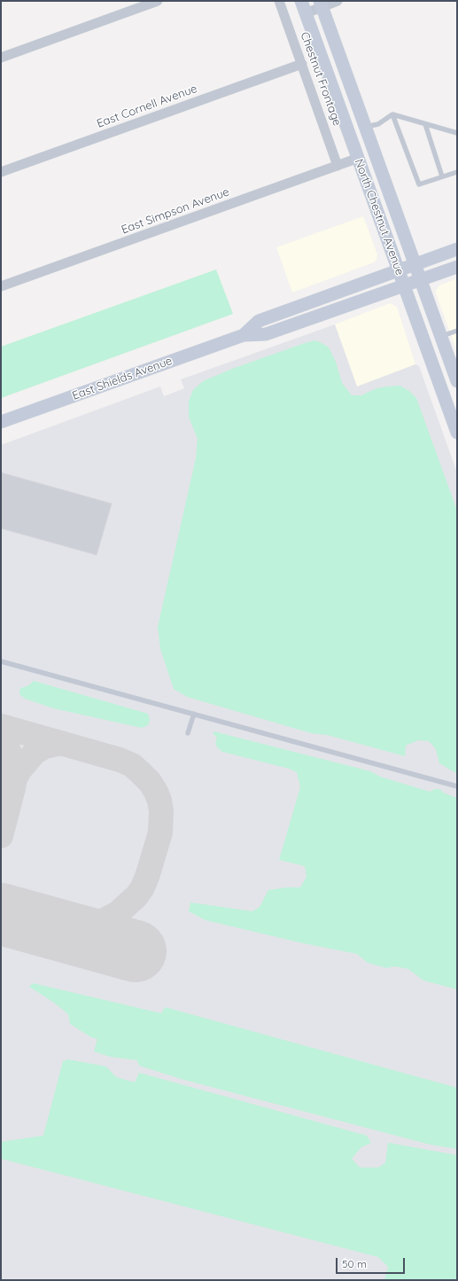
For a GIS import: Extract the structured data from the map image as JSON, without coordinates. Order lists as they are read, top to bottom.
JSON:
{
  "streets": {
    "main road": ["North Chestnut Avenue", "East Shields Avenue"],
    "street": ["Chestnut Frontage", "East Cornell Avenue", "East Simpson Avenue"]
  },
  "crossings": [
    ["Chestnut Frontage", "East Cornell Avenue"],
    ["Chestnut Frontage", "East Simpson Avenue"],
    ["East Simpson Avenue", "North Chestnut Avenue"],
    ["North Chestnut Avenue", "East Shields Avenue"]
  ],
  "scale_bar": "50 m"
}
